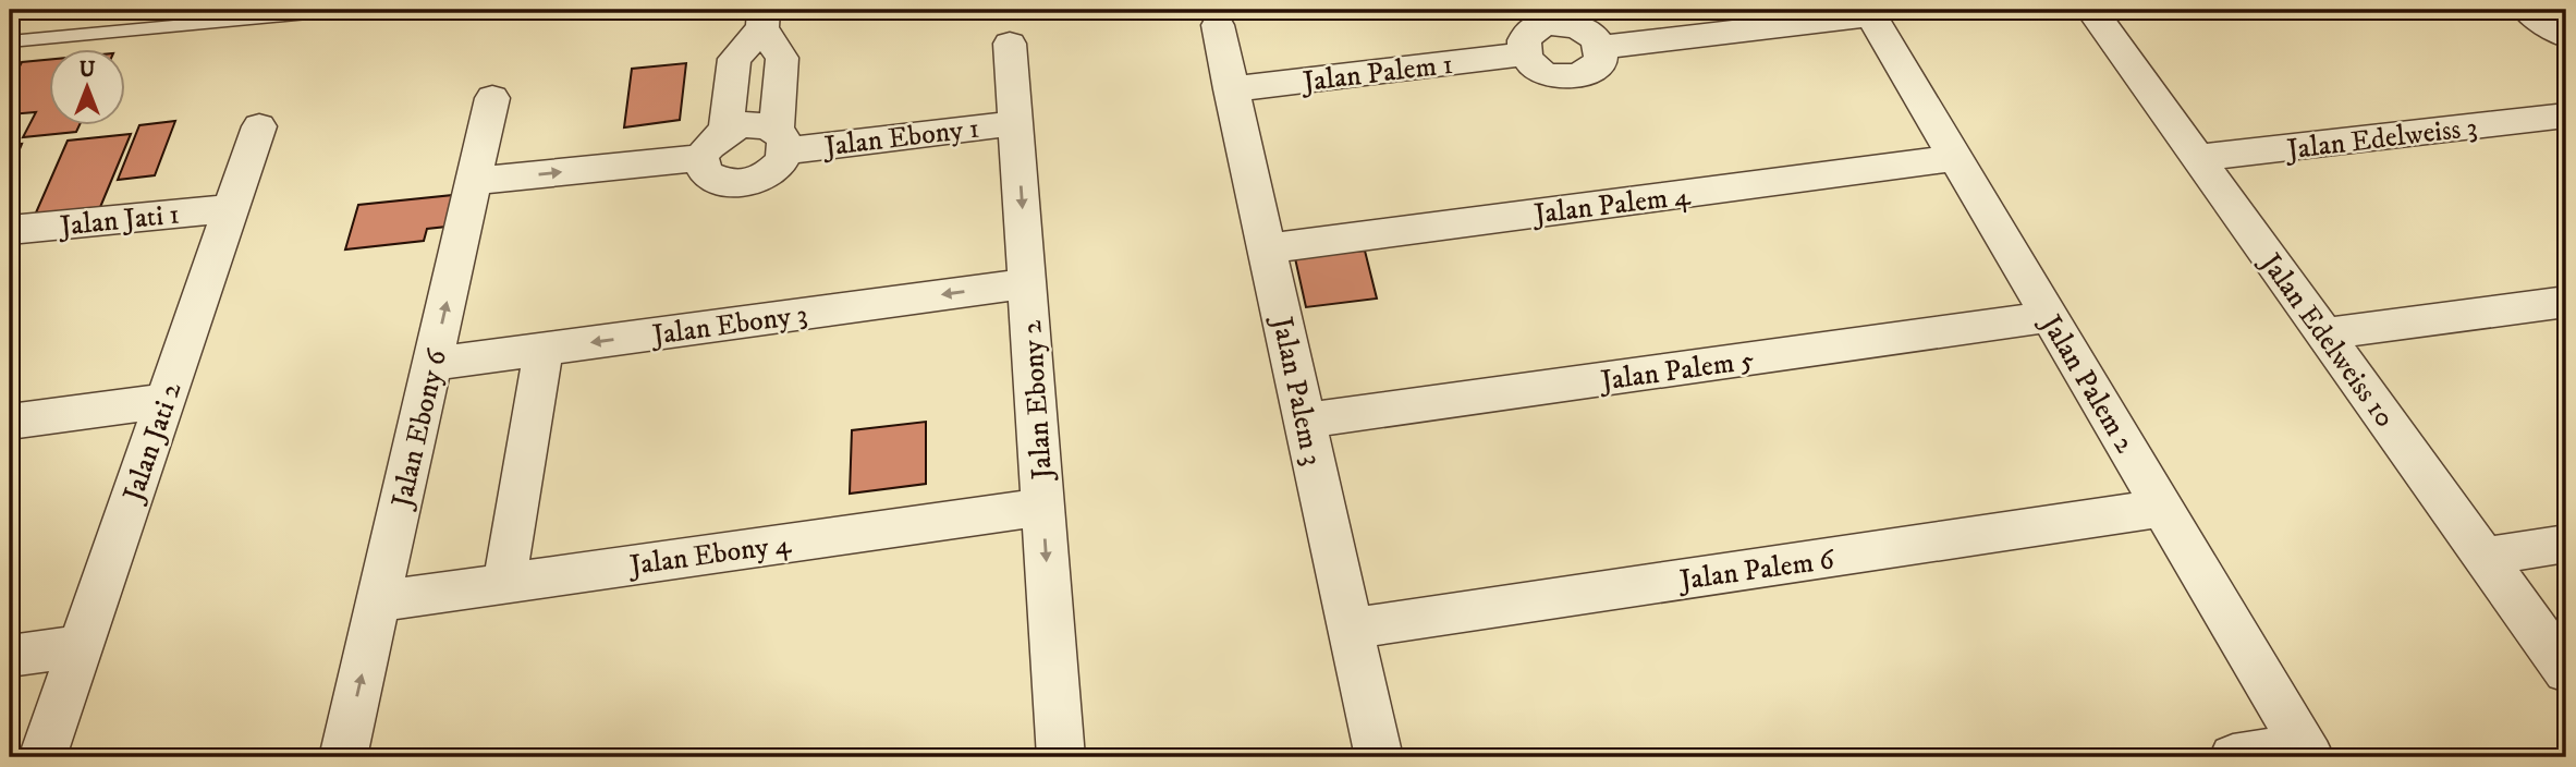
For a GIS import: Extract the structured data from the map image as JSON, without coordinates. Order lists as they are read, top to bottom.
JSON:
{
  "streets": {
    "street": [
      "Jalan Palem 1",
      "Jalan Ebony 1",
      "Jalan Edelweiss 3",
      "Jalan Palem 4",
      "Jalan Jati 1",
      "Jalan Ebony 3",
      "Jalan Edelweiss 10",
      "Jalan Palem 5",
      "Jalan Palem 2",
      "Jalan Palem 3",
      "Jalan Ebony 2",
      "Jalan Ebony 6",
      "Jalan Jati 2",
      "Jalan Ebony 4",
      "Jalan Palem 6"
    ]
  },
  "crossings": [
    ["Jalan Palem 1", "Jalan Palem 3"],
    ["Jalan Ebony 1", "Jalan Ebony 2"],
    ["Jalan Edelweiss 3", "Jalan Edelweiss 10"],
    ["Jalan Palem 4", "Jalan Palem 2"],
    ["Jalan Palem 4", "Jalan Palem 3"],
    ["Jalan Jati 1", "Jalan Jati 2"],
    ["Jalan Ebony 3", "Jalan Ebony 2"],
    ["Jalan Ebony 3", "Jalan Ebony 6"],
    ["Jalan Palem 5", "Jalan Palem 2"],
    ["Jalan Palem 5", "Jalan Palem 3"],
    ["Jalan Palem 2", "Jalan Palem 6"],
    ["Jalan Palem 3", "Jalan Palem 6"],
    ["Jalan Ebony 2", "Jalan Ebony 4"],
    ["Jalan Ebony 6", "Jalan Ebony 4"]
  ],
  "one_way": ["Jalan Ebony 2", "Jalan Ebony 6"],
  "north": "top"
}
